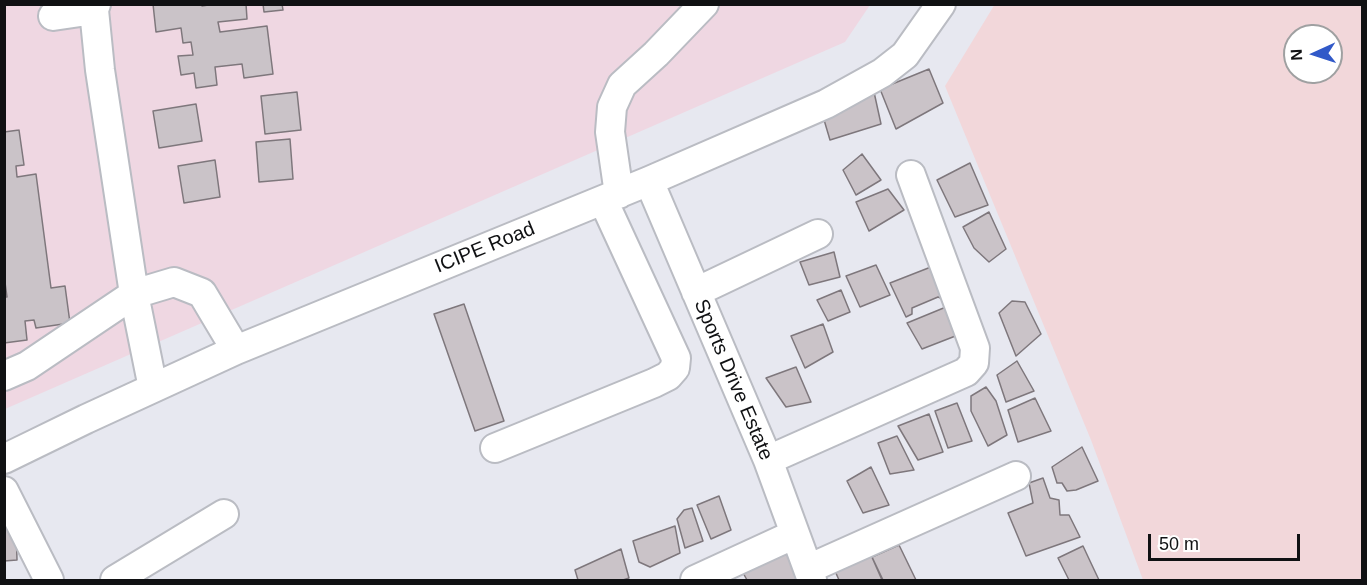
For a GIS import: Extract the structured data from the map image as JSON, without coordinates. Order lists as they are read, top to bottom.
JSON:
{
  "streets": {
    "street": ["ICIPE Road", "Sports Drive Estate"]
  },
  "crossings": [
    ["ICIPE Road", "Sports Drive Estate"]
  ],
  "scale_bar": "50 m",
  "north": "left"
}
